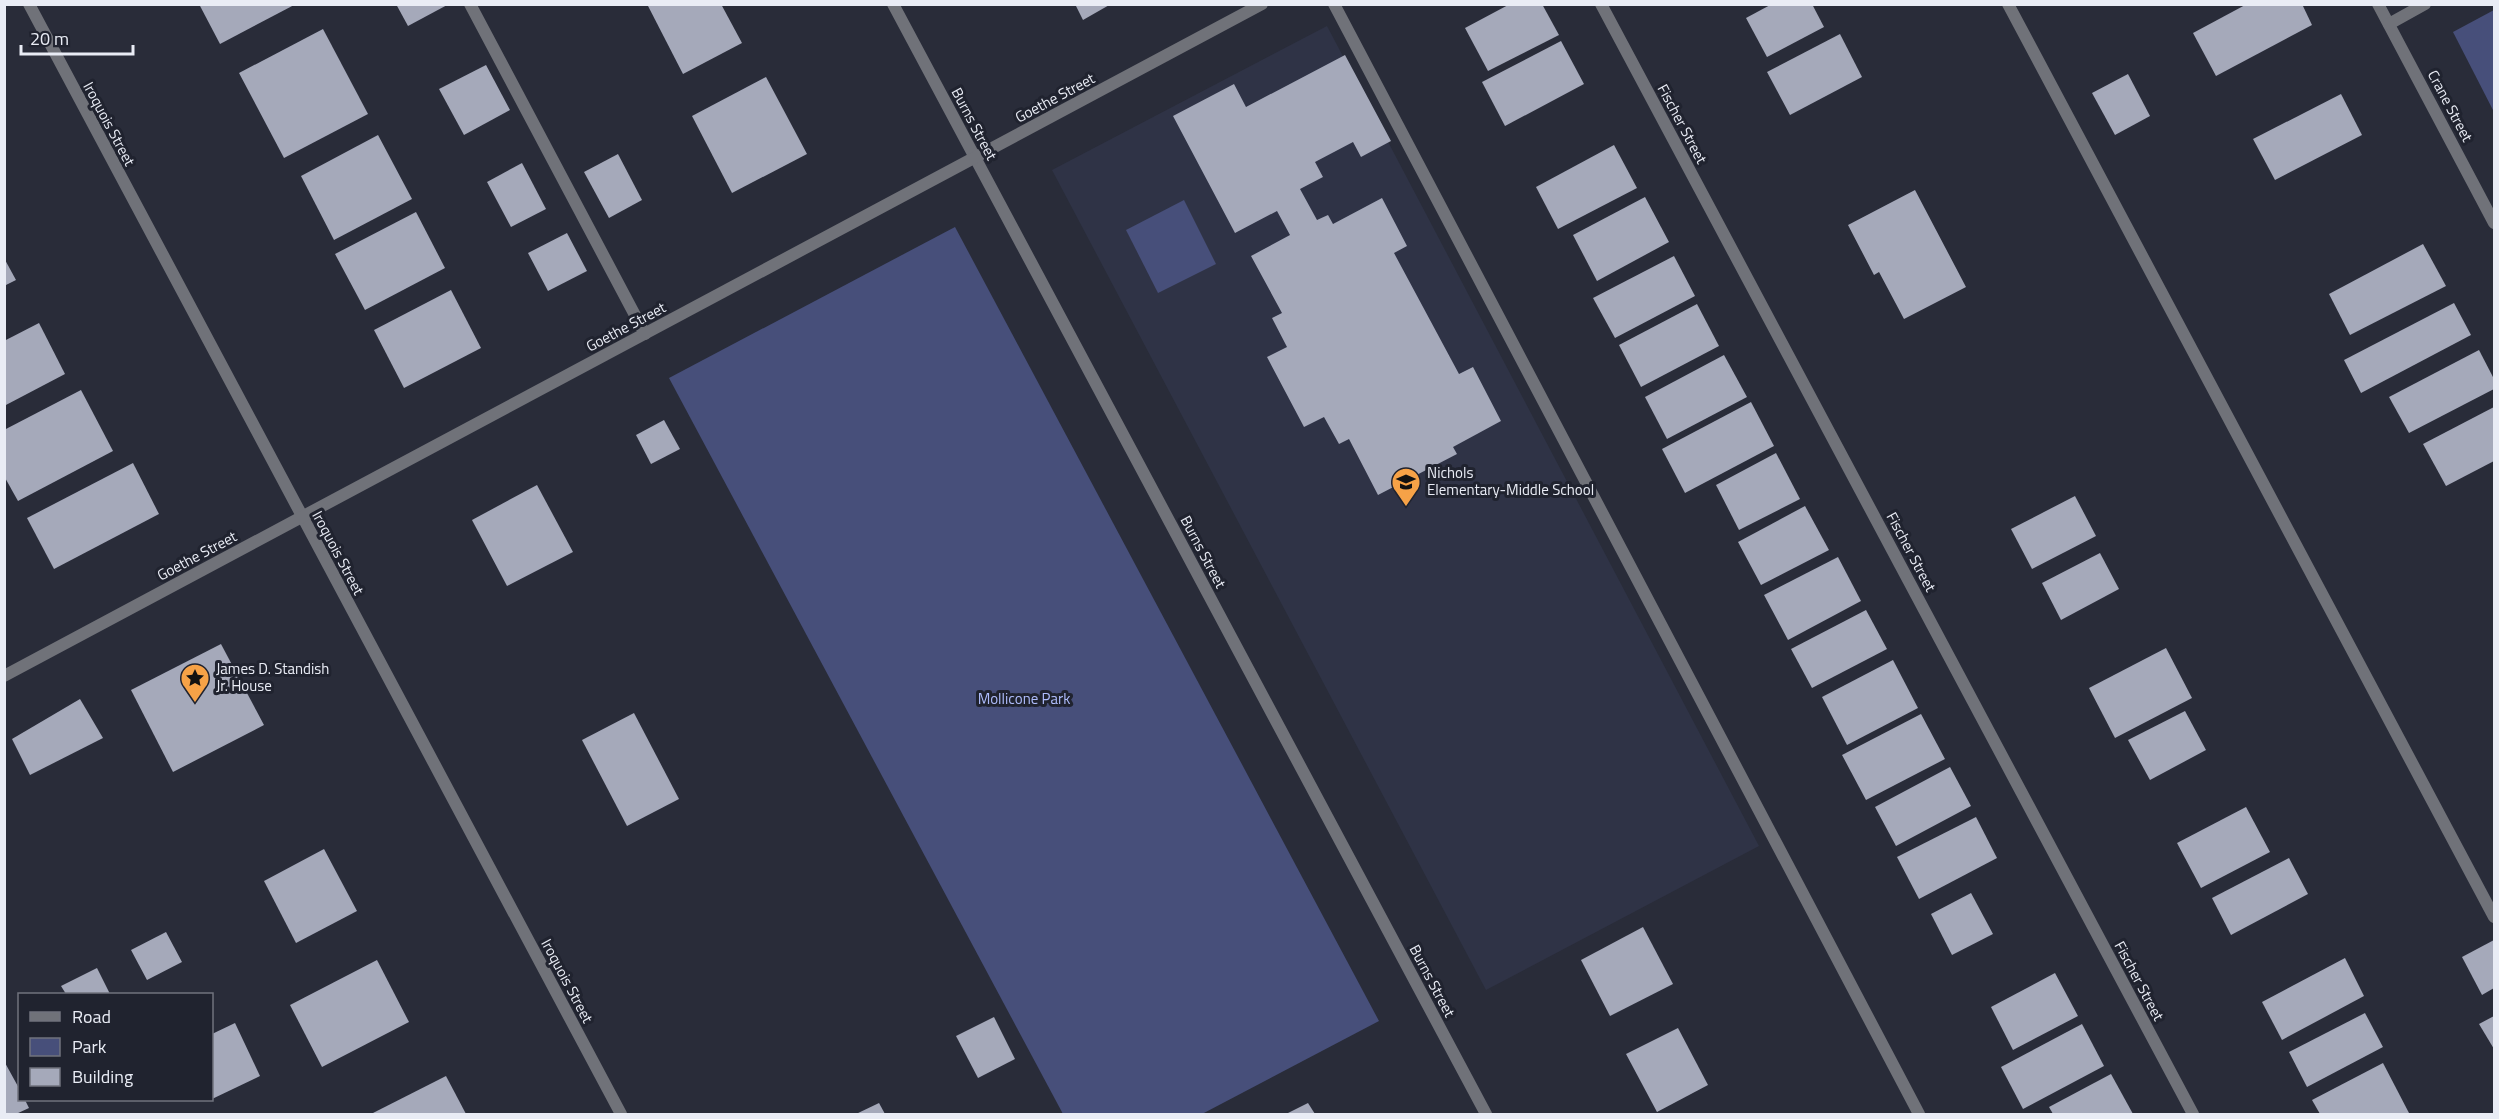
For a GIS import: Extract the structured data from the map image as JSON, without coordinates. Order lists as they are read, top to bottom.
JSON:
{
  "streets": {
    "street": [
      "Goethe Street",
      "Crane Street",
      "Iroquois Street",
      "Burns Street",
      "Fischer Street"
    ]
  },
  "crossings": [
    ["Goethe Street", "Iroquois Street"],
    ["Goethe Street", "Burns Street"]
  ],
  "parks": ["Mollicone Park"],
  "places": {
    "school or university": ["Nichols Elementary-Middle School"],
    "place": ["James D. Standish Jr. House"]
  },
  "legend": ["Road", "Park", "Building"],
  "scale_bar": "20 m"
}
